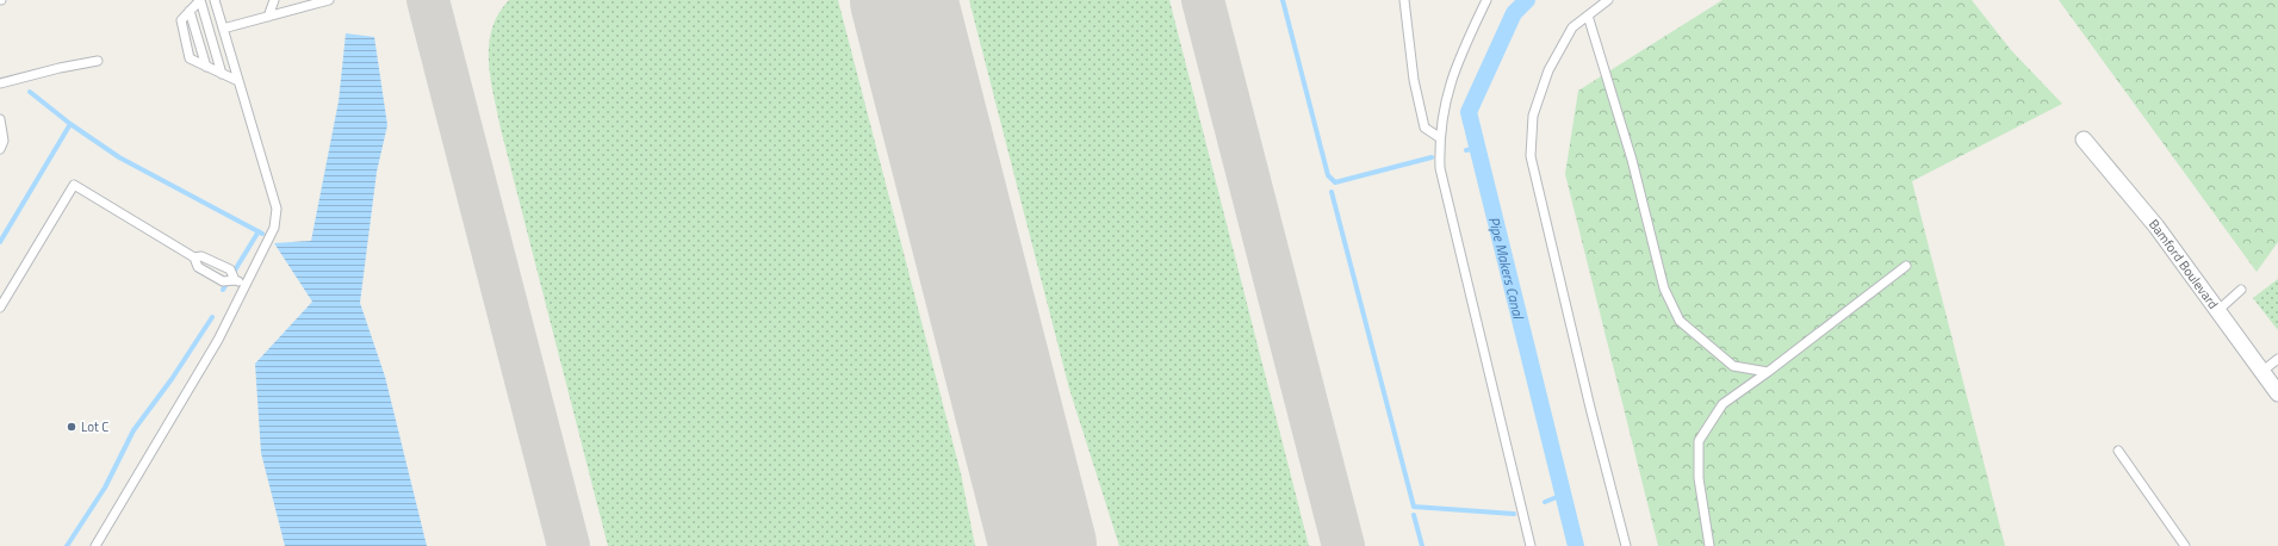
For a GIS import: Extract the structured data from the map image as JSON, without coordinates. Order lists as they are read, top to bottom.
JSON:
{
  "streets": {
    "street": ["Bamford Boulevard"]
  },
  "water": ["Pipe Makers Canal"],
  "places": ["Lot C"]
}
